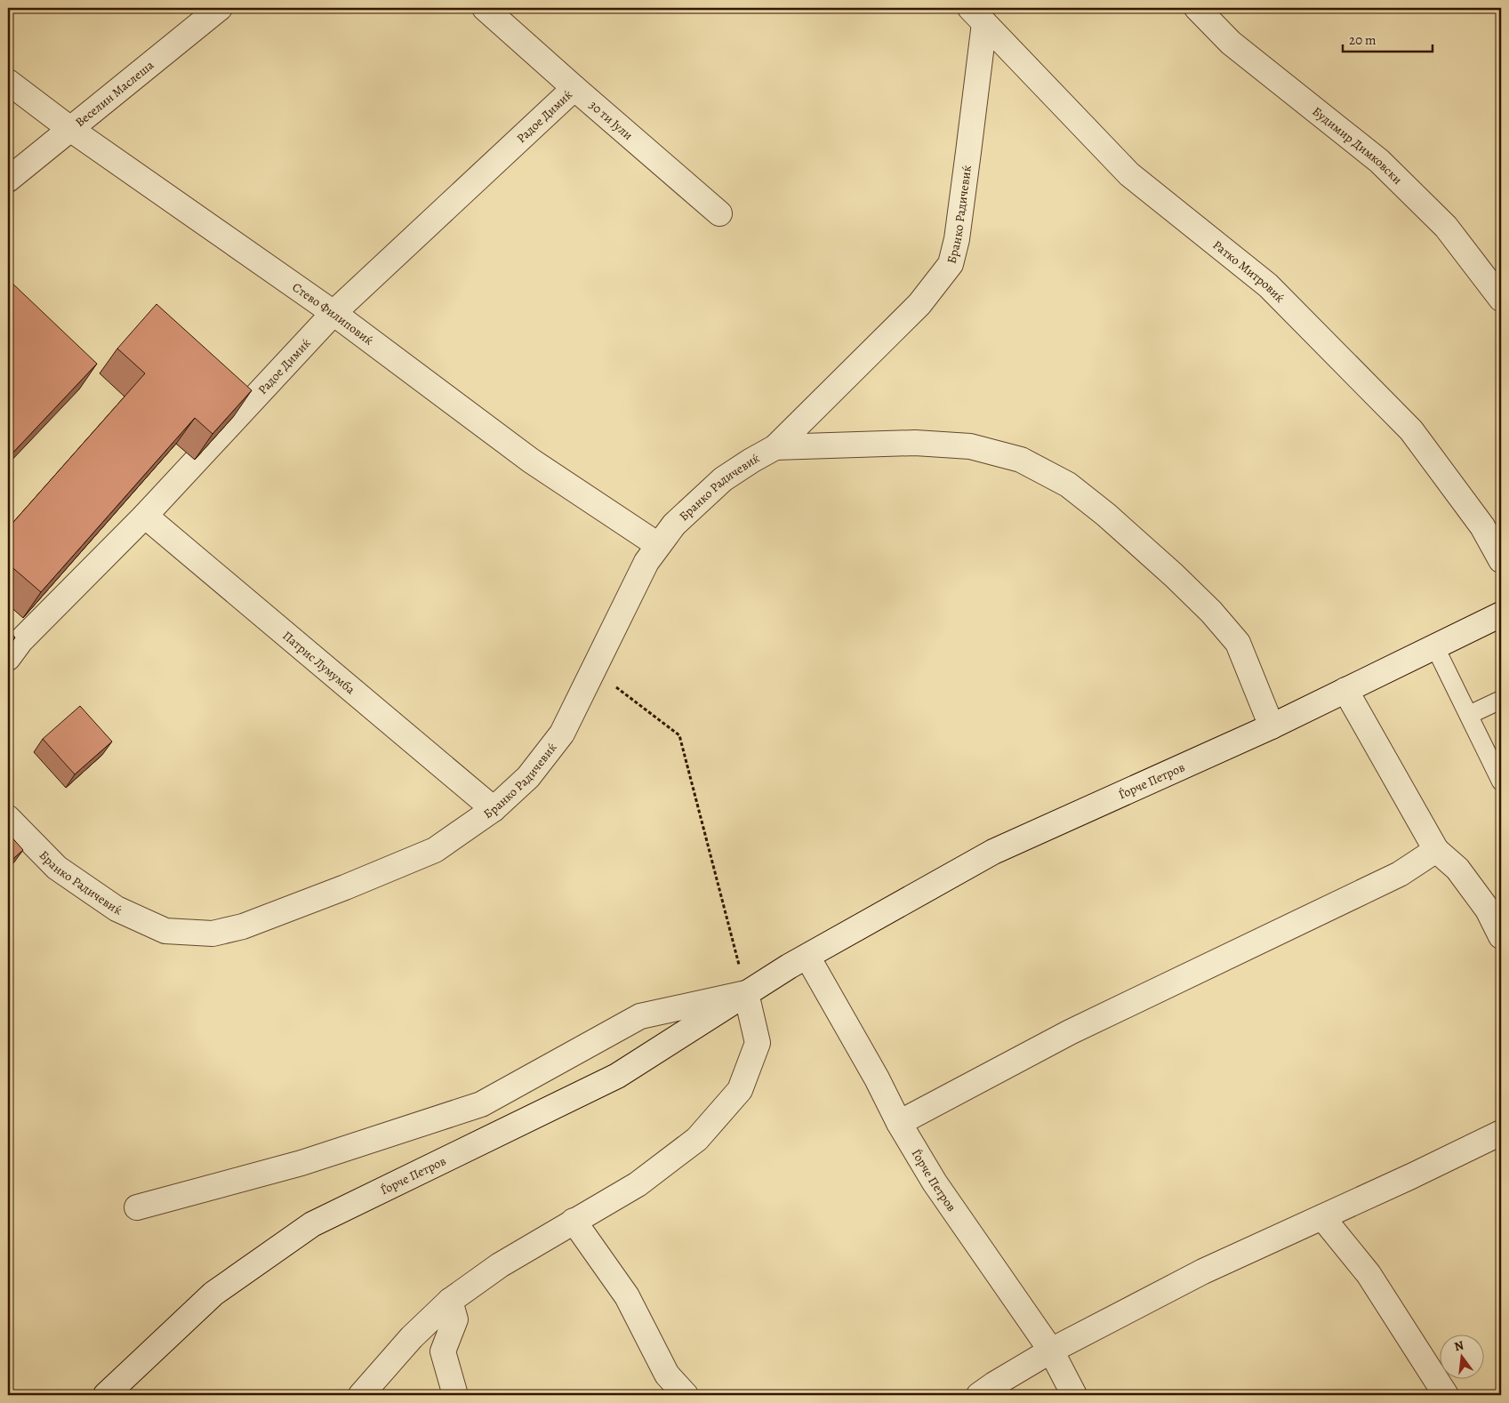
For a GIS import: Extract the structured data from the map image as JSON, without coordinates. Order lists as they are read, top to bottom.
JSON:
{
  "streets": {
    "street": [
      "Веселин Маслеша",
      "Радое Димиќ",
      "30 ти Јули",
      "Будимир Димковски",
      "Бранко Радичевиќ",
      "Ратко Митровиќ",
      "Стево Филиповиќ",
      "Патрис Лумумба",
      "Ѓорче Петров"
    ]
  },
  "crossings": [
    ["Веселин Маслеша", "Стево Филиповиќ"],
    ["Радое Димиќ", "30 ти Јули"],
    ["Радое Димиќ", "Стево Филиповиќ"],
    ["Радое Димиќ", "Патрис Лумумба"],
    ["Бранко Радичевиќ", "Ратко Митровиќ"],
    ["Бранко Радичевиќ", "Стево Филиповиќ"],
    ["Бранко Радичевиќ", "Патрис Лумумба"]
  ],
  "scale_bar": "20 m",
  "north": "top"
}
